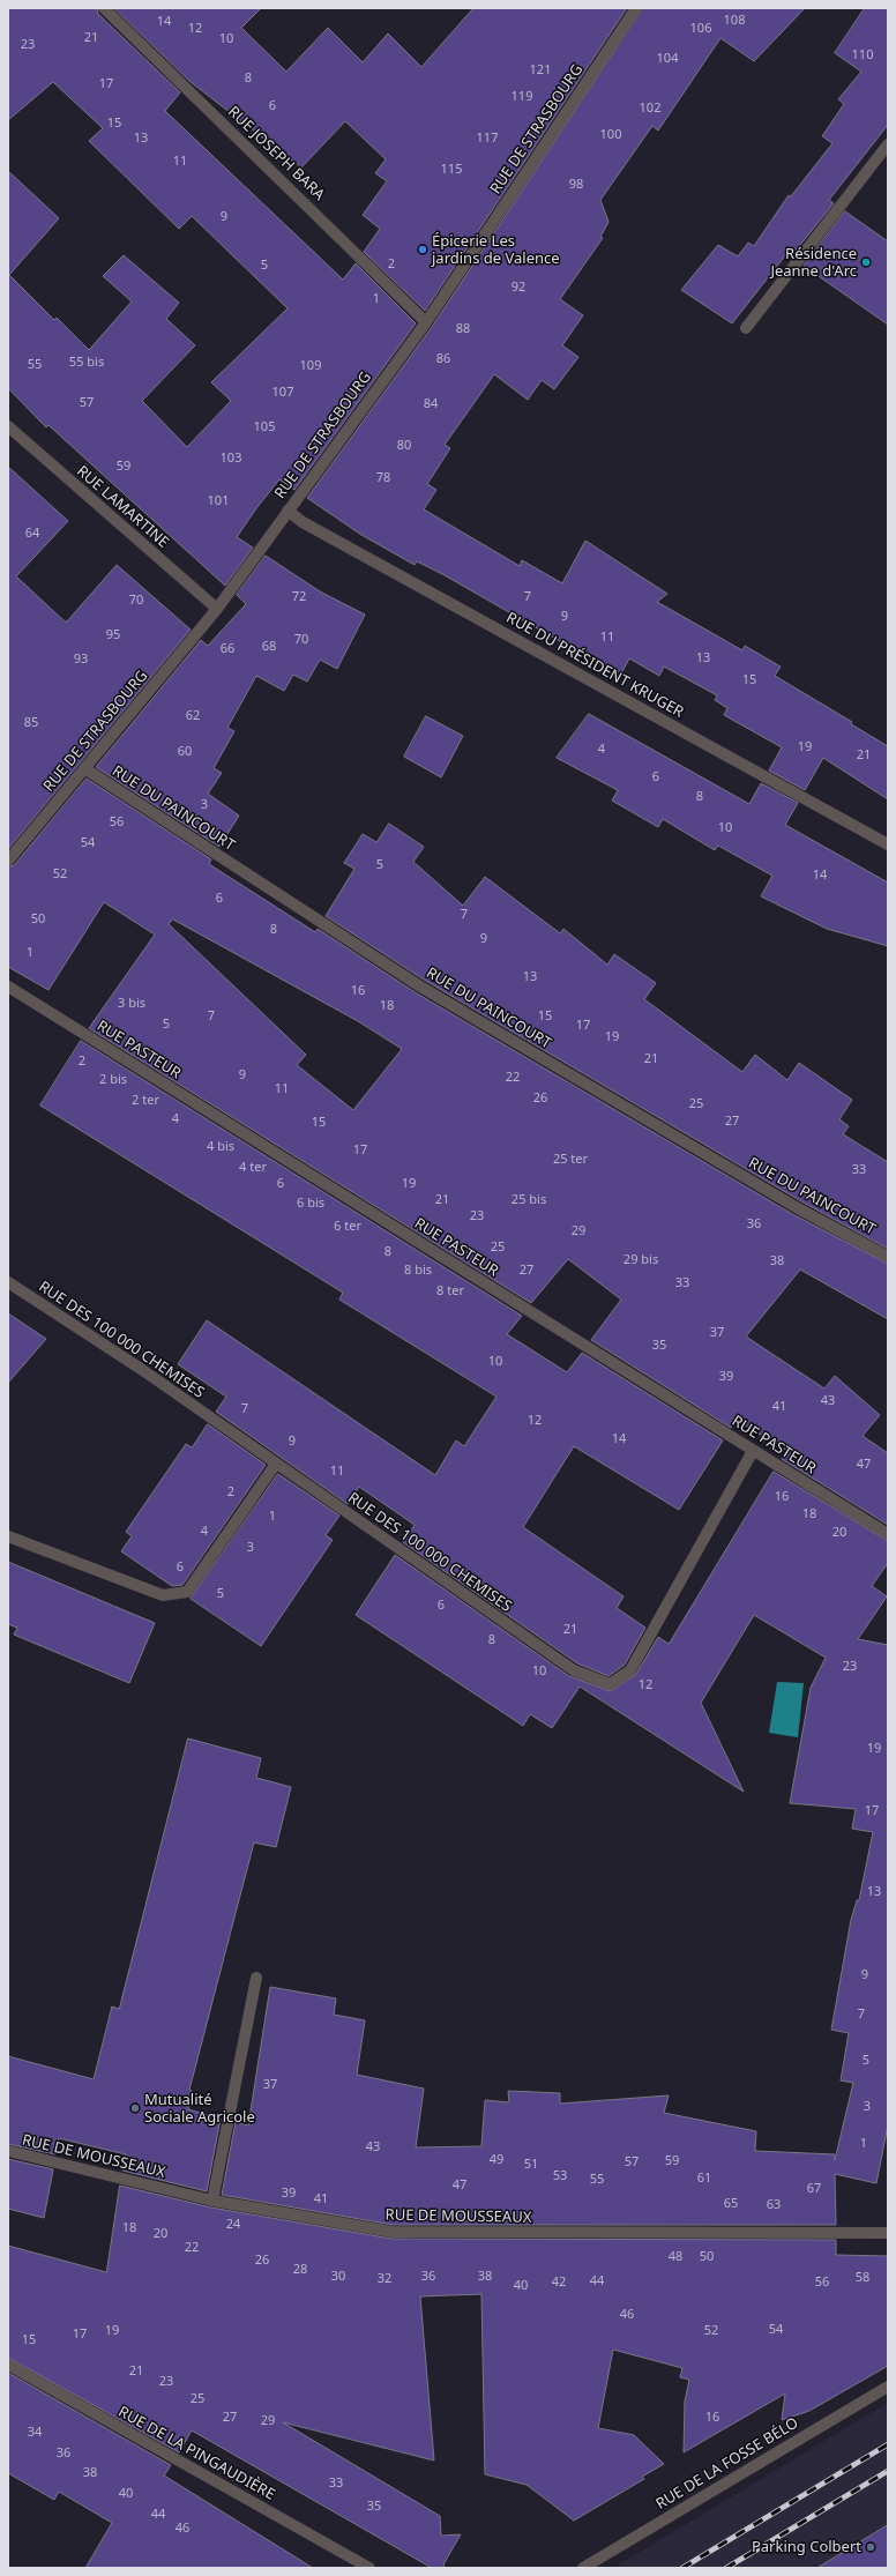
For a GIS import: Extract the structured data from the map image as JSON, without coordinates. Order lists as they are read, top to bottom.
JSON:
{
  "streets": {
    "street": [
      "RUE DE STRASBOURG",
      "RUE JOSEPH BARA",
      "RUE LAMARTINE",
      "RUE DU PRÉSIDENT KRUGER",
      "RUE DU PAINCOURT",
      "RUE PASTEUR",
      "RUE DES 100 000 CHEMISES",
      "RUE DE MOUSSEAUX",
      "RUE DE LA PINGAUDIÈRE",
      "RUE DE LA FOSSE BÉLO"
    ]
  },
  "crossings": [
    ["RUE DE STRASBOURG", "RUE JOSEPH BARA"],
    ["RUE DE STRASBOURG", "RUE LAMARTINE"],
    ["RUE DE STRASBOURG", "RUE DU PRÉSIDENT KRUGER"],
    ["RUE DE STRASBOURG", "RUE DU PAINCOURT"],
    ["RUE PASTEUR", "RUE DES 100 000 CHEMISES"]
  ],
  "places": [
    "Épicerie Les jardins de Valence",
    "Résidence Jeanne d'Arc",
    "Mutualité Sociale Agricole",
    "Parking Colbert"
  ],
  "house_numbers": [
    "108",
    "14",
    "12",
    "106",
    "21",
    "10",
    "23",
    "110",
    "104",
    "121",
    "8",
    "17",
    "119",
    "6",
    "102",
    "15",
    "100",
    "13",
    "117",
    "11",
    "115",
    "98",
    "9",
    "2",
    "5",
    "92",
    "1",
    "88",
    "86",
    "55 bis",
    "55",
    "109",
    "107",
    "57",
    "84",
    "105",
    "80",
    "103",
    "59",
    "78",
    "101",
    "64",
    "72",
    "7",
    "70",
    "9",
    "95",
    "11",
    "70",
    "68",
    "66",
    "13",
    "93",
    "15",
    "62",
    "85",
    "19",
    "4",
    "60",
    "21",
    "6",
    "8",
    "3",
    "56",
    "10",
    "54",
    "5",
    "52",
    "14",
    "6",
    "7",
    "50",
    "8",
    "9",
    "1",
    "13",
    "16",
    "3 bis",
    "18",
    "7",
    "15",
    "5",
    "17",
    "19",
    "21",
    "2",
    "9",
    "22",
    "2 bis",
    "11",
    "26",
    "2 ter",
    "25",
    "4",
    "27",
    "15",
    "4 bis",
    "17",
    "25 ter",
    "4 ter",
    "33",
    "6",
    "19",
    "21",
    "25 bis",
    "6 bis",
    "23",
    "36",
    "6 ter",
    "29",
    "25",
    "8",
    "29 bis",
    "38",
    "8 bis",
    "27",
    "33",
    "8 ter",
    "37",
    "35",
    "10",
    "39",
    "43",
    "41",
    "7",
    "12",
    "14",
    "9",
    "47",
    "11",
    "2",
    "16",
    "18",
    "1",
    "4",
    "20",
    "3",
    "6",
    "5",
    "6",
    "21",
    "8",
    "23",
    "10",
    "12",
    "19",
    "17",
    "13",
    "9",
    "7",
    "5",
    "37",
    "3",
    "1",
    "43",
    "49",
    "59",
    "57",
    "51",
    "53",
    "61",
    "55",
    "47",
    "67",
    "39",
    "41",
    "65",
    "63",
    "24",
    "18",
    "20",
    "22",
    "48",
    "50",
    "26",
    "28",
    "30",
    "36",
    "38",
    "58",
    "32",
    "44",
    "42",
    "56",
    "40",
    "46",
    "54",
    "19",
    "52",
    "17",
    "15",
    "21",
    "23",
    "25",
    "27",
    "16",
    "29",
    "34",
    "36",
    "38",
    "33",
    "40",
    "35",
    "44",
    "46"
  ]
}
